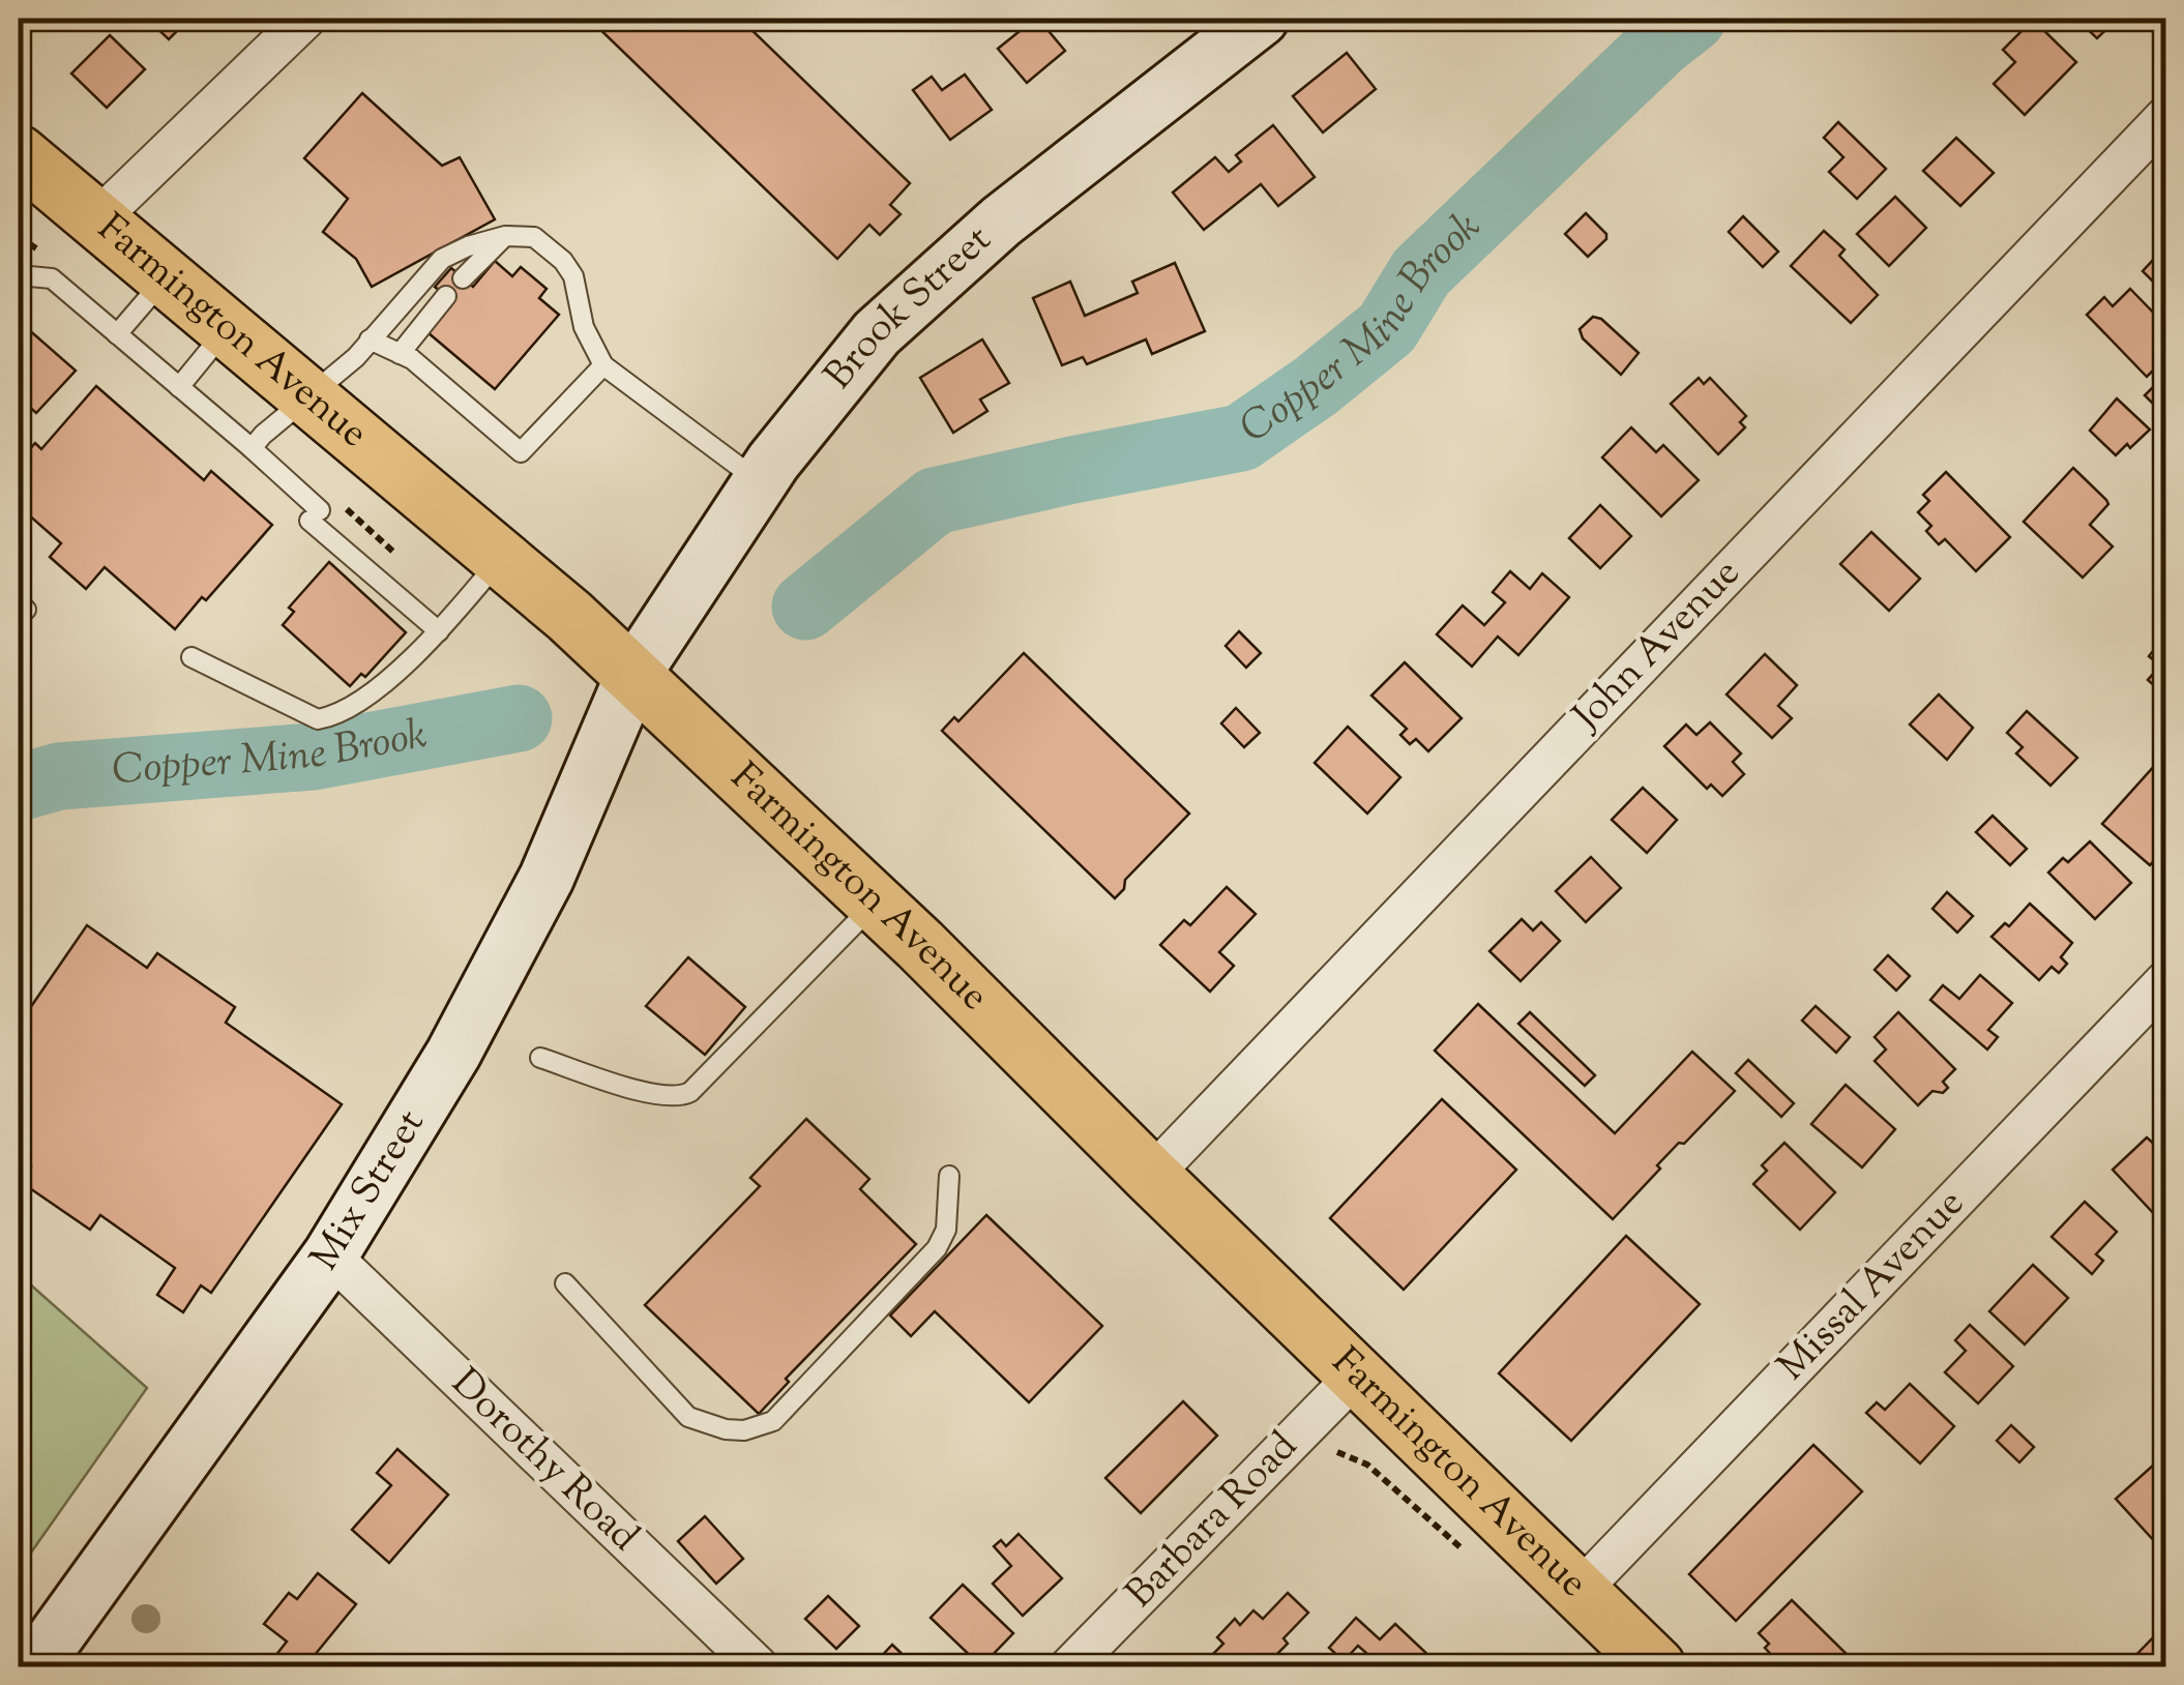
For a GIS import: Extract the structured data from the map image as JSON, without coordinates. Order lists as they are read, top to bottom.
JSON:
{
  "streets": {
    "highway": ["Farmington Avenue"],
    "main road": ["Brook Street", "Mix Street"],
    "street": [
      "John Avenue",
      "Missal Avenue",
      "Dorothy Road",
      "Barbara Road"
    ]
  },
  "crossings": [
    ["Brook Street", "Farmington Avenue"],
    ["Brook Street", "Mix Street"],
    ["Farmington Avenue", "John Avenue"],
    ["Farmington Avenue", "Mix Street"],
    ["Farmington Avenue", "Missal Avenue"],
    ["Farmington Avenue", "Barbara Road"],
    ["Mix Street", "Dorothy Road"]
  ],
  "water": ["Copper Mine Brook"]
}
